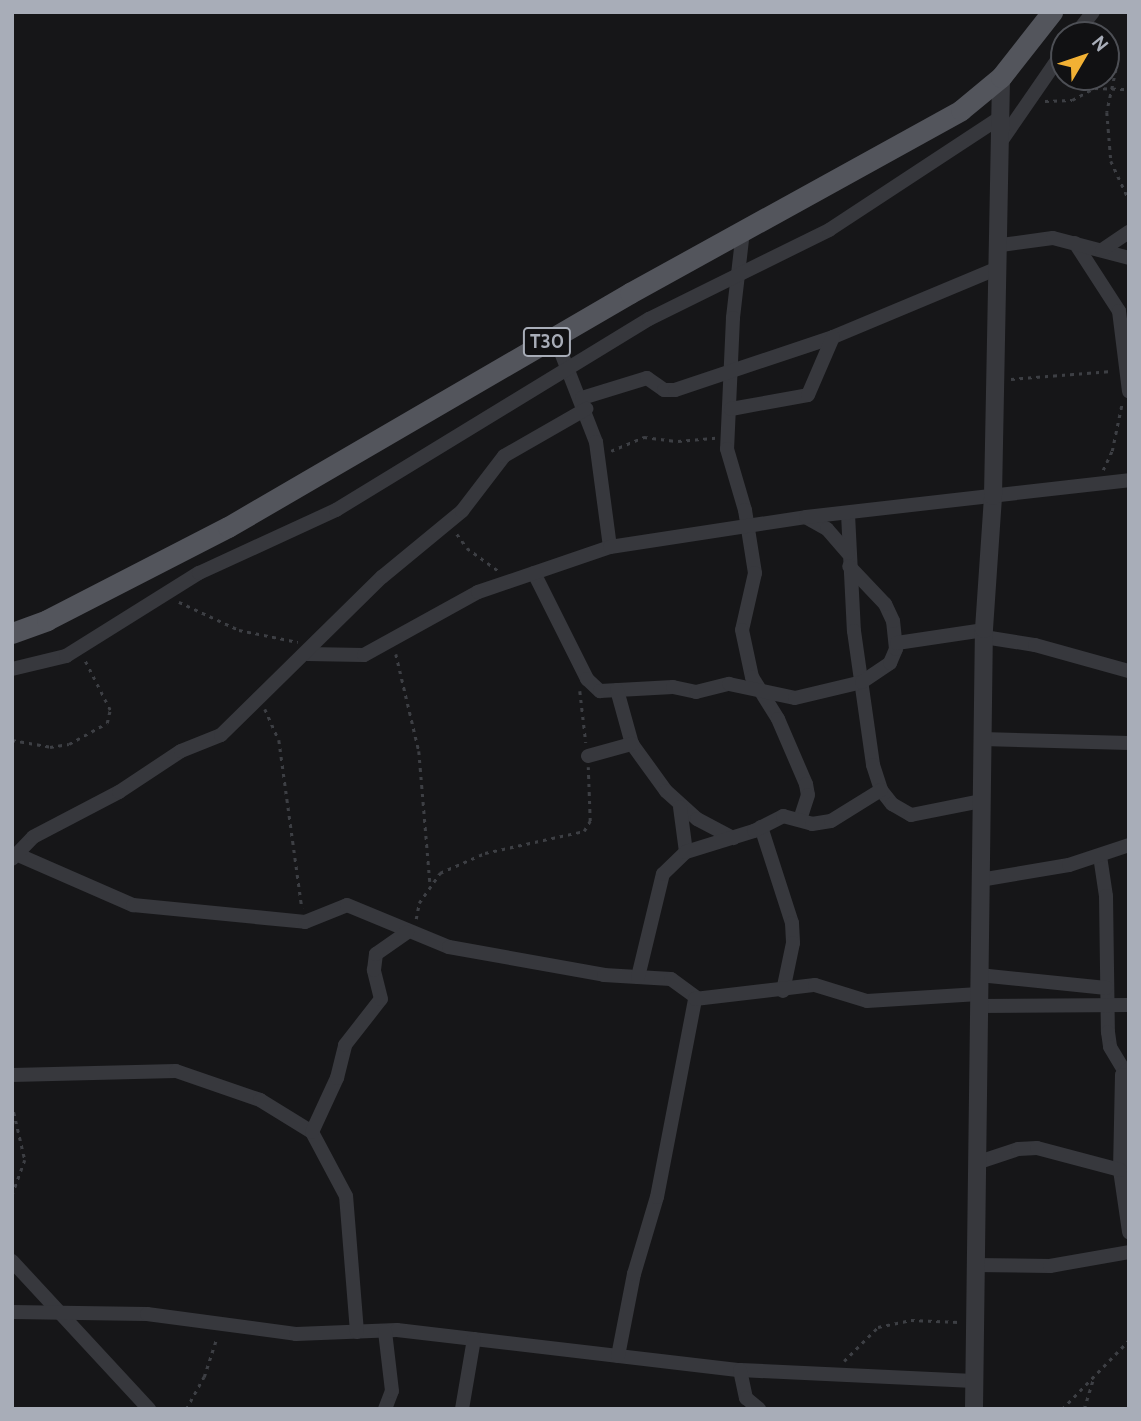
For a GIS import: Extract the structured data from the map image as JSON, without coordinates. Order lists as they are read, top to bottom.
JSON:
{
  "streets": {
    "main road": ["T30"]
  },
  "north": "top right"
}
